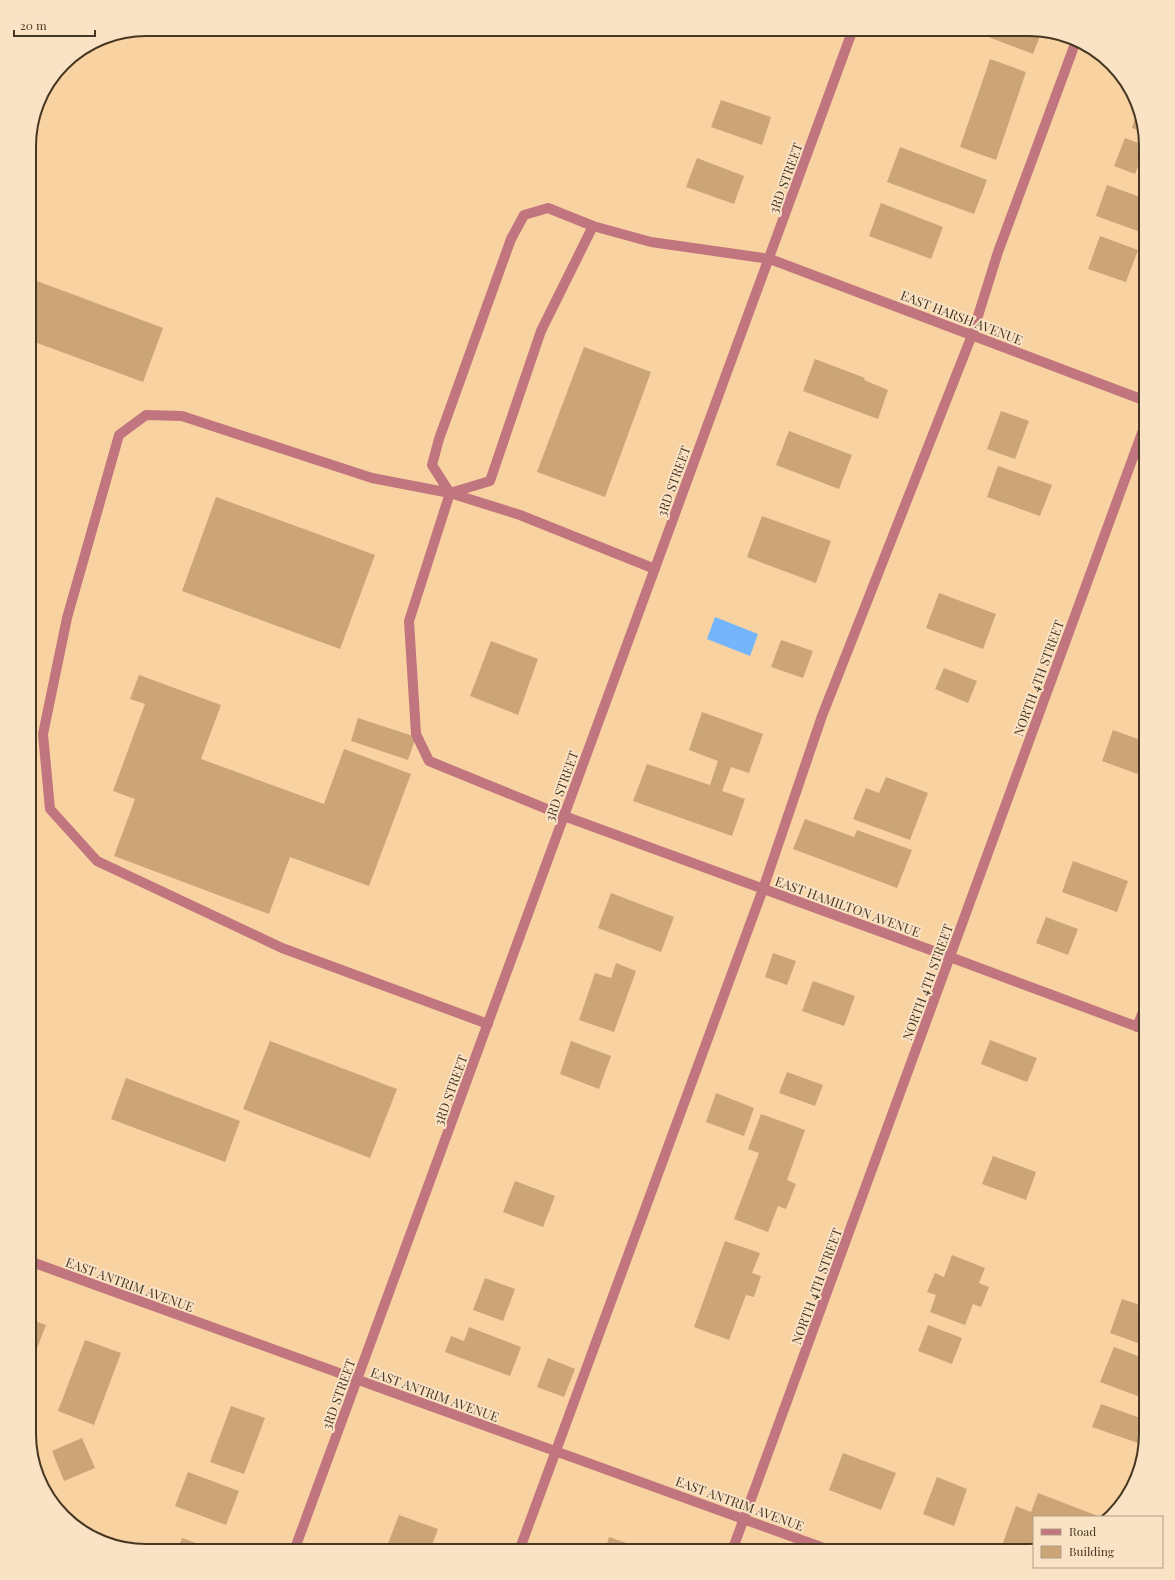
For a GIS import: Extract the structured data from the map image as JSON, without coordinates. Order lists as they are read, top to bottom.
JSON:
{
  "streets": {
    "street": [
      "3RD STREET",
      "EAST HARSH AVENUE",
      "NORTH 4TH STREET",
      "EAST HAMILTON AVENUE",
      "EAST ANTRIM AVENUE"
    ]
  },
  "crossings": [
    ["3RD STREET", "EAST HARSH AVENUE"],
    ["3RD STREET", "EAST HAMILTON AVENUE"],
    ["3RD STREET", "EAST ANTRIM AVENUE"],
    ["EAST HARSH AVENUE", "EAST HAMILTON AVENUE"],
    ["NORTH 4TH STREET", "EAST HAMILTON AVENUE"],
    ["NORTH 4TH STREET", "EAST ANTRIM AVENUE"]
  ],
  "legend": ["Road", "Building"],
  "scale_bar": "20 m"
}
